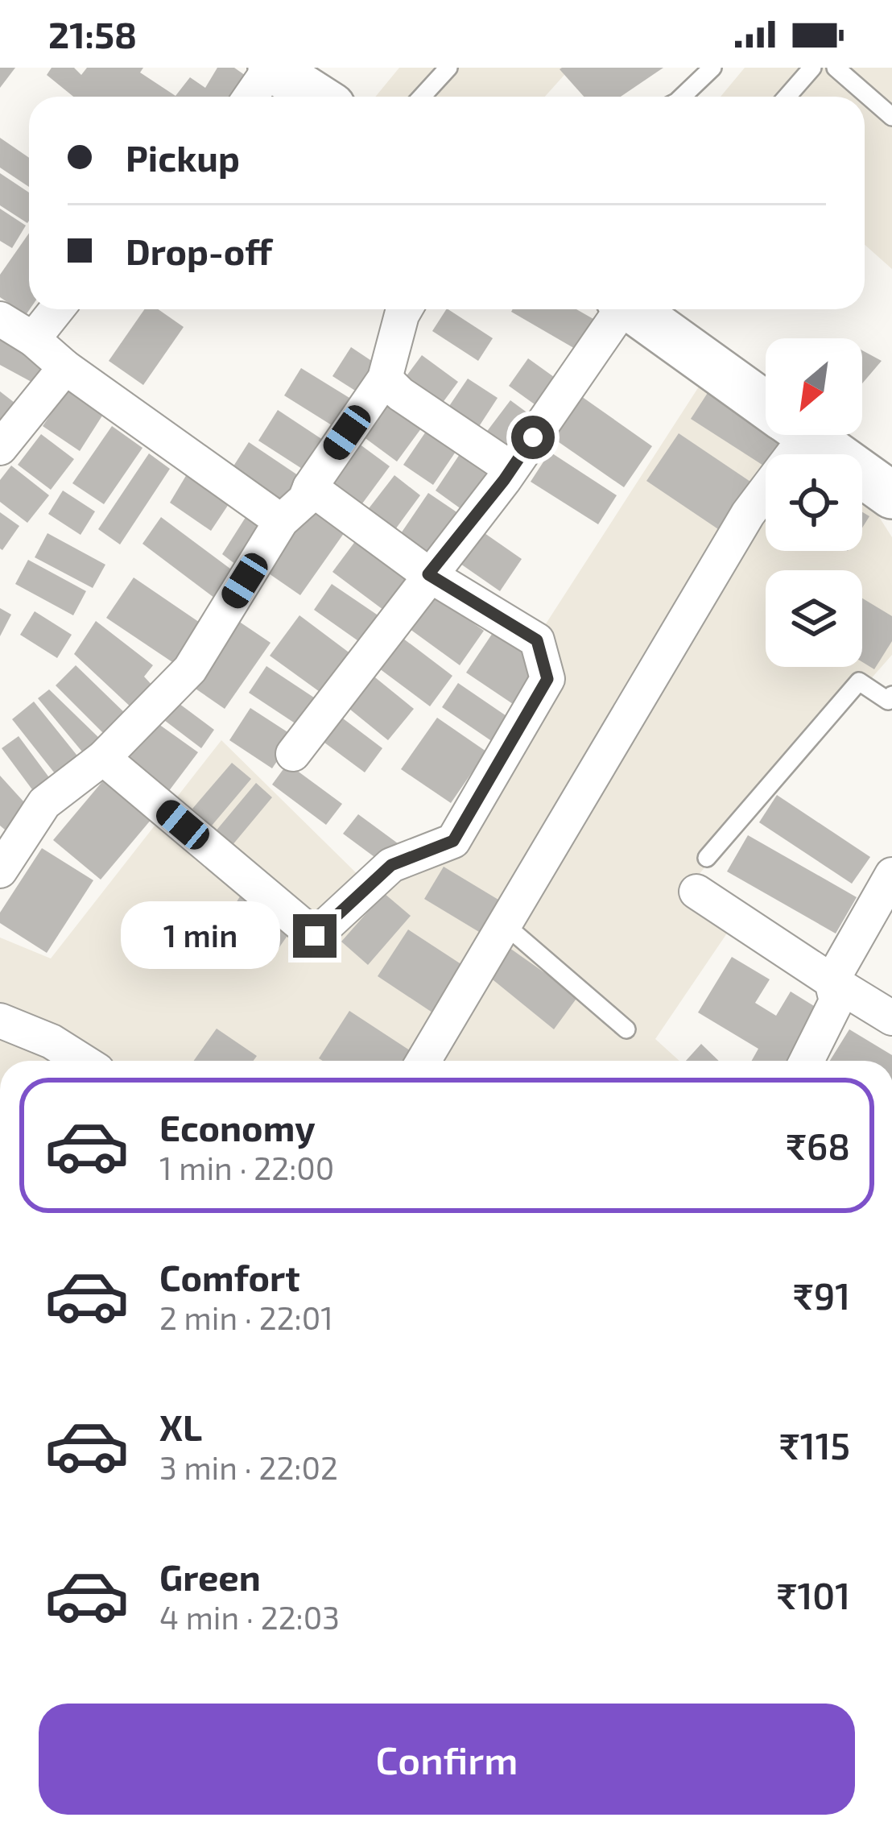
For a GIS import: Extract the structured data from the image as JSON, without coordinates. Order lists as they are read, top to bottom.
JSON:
{
  "north": "bottom left",
  "page": {
    "status": "21:58",
    "banner": ["Pickup", "Drop-off"],
    "bubble": "1 min",
    "list": [
      {
        "name": "Economy",
        "note": "1 min · 22:00",
        "value": "₹68"
      },
      {
        "name": "Comfort",
        "note": "2 min · 22:01",
        "value": "₹91"
      },
      {
        "name": "XL",
        "note": "3 min · 22:02",
        "value": "₹115"
      },
      {
        "name": "Green",
        "note": "4 min · 22:03",
        "value": "₹101"
      }
    ],
    "buttons": "Confirm"
  }
}
